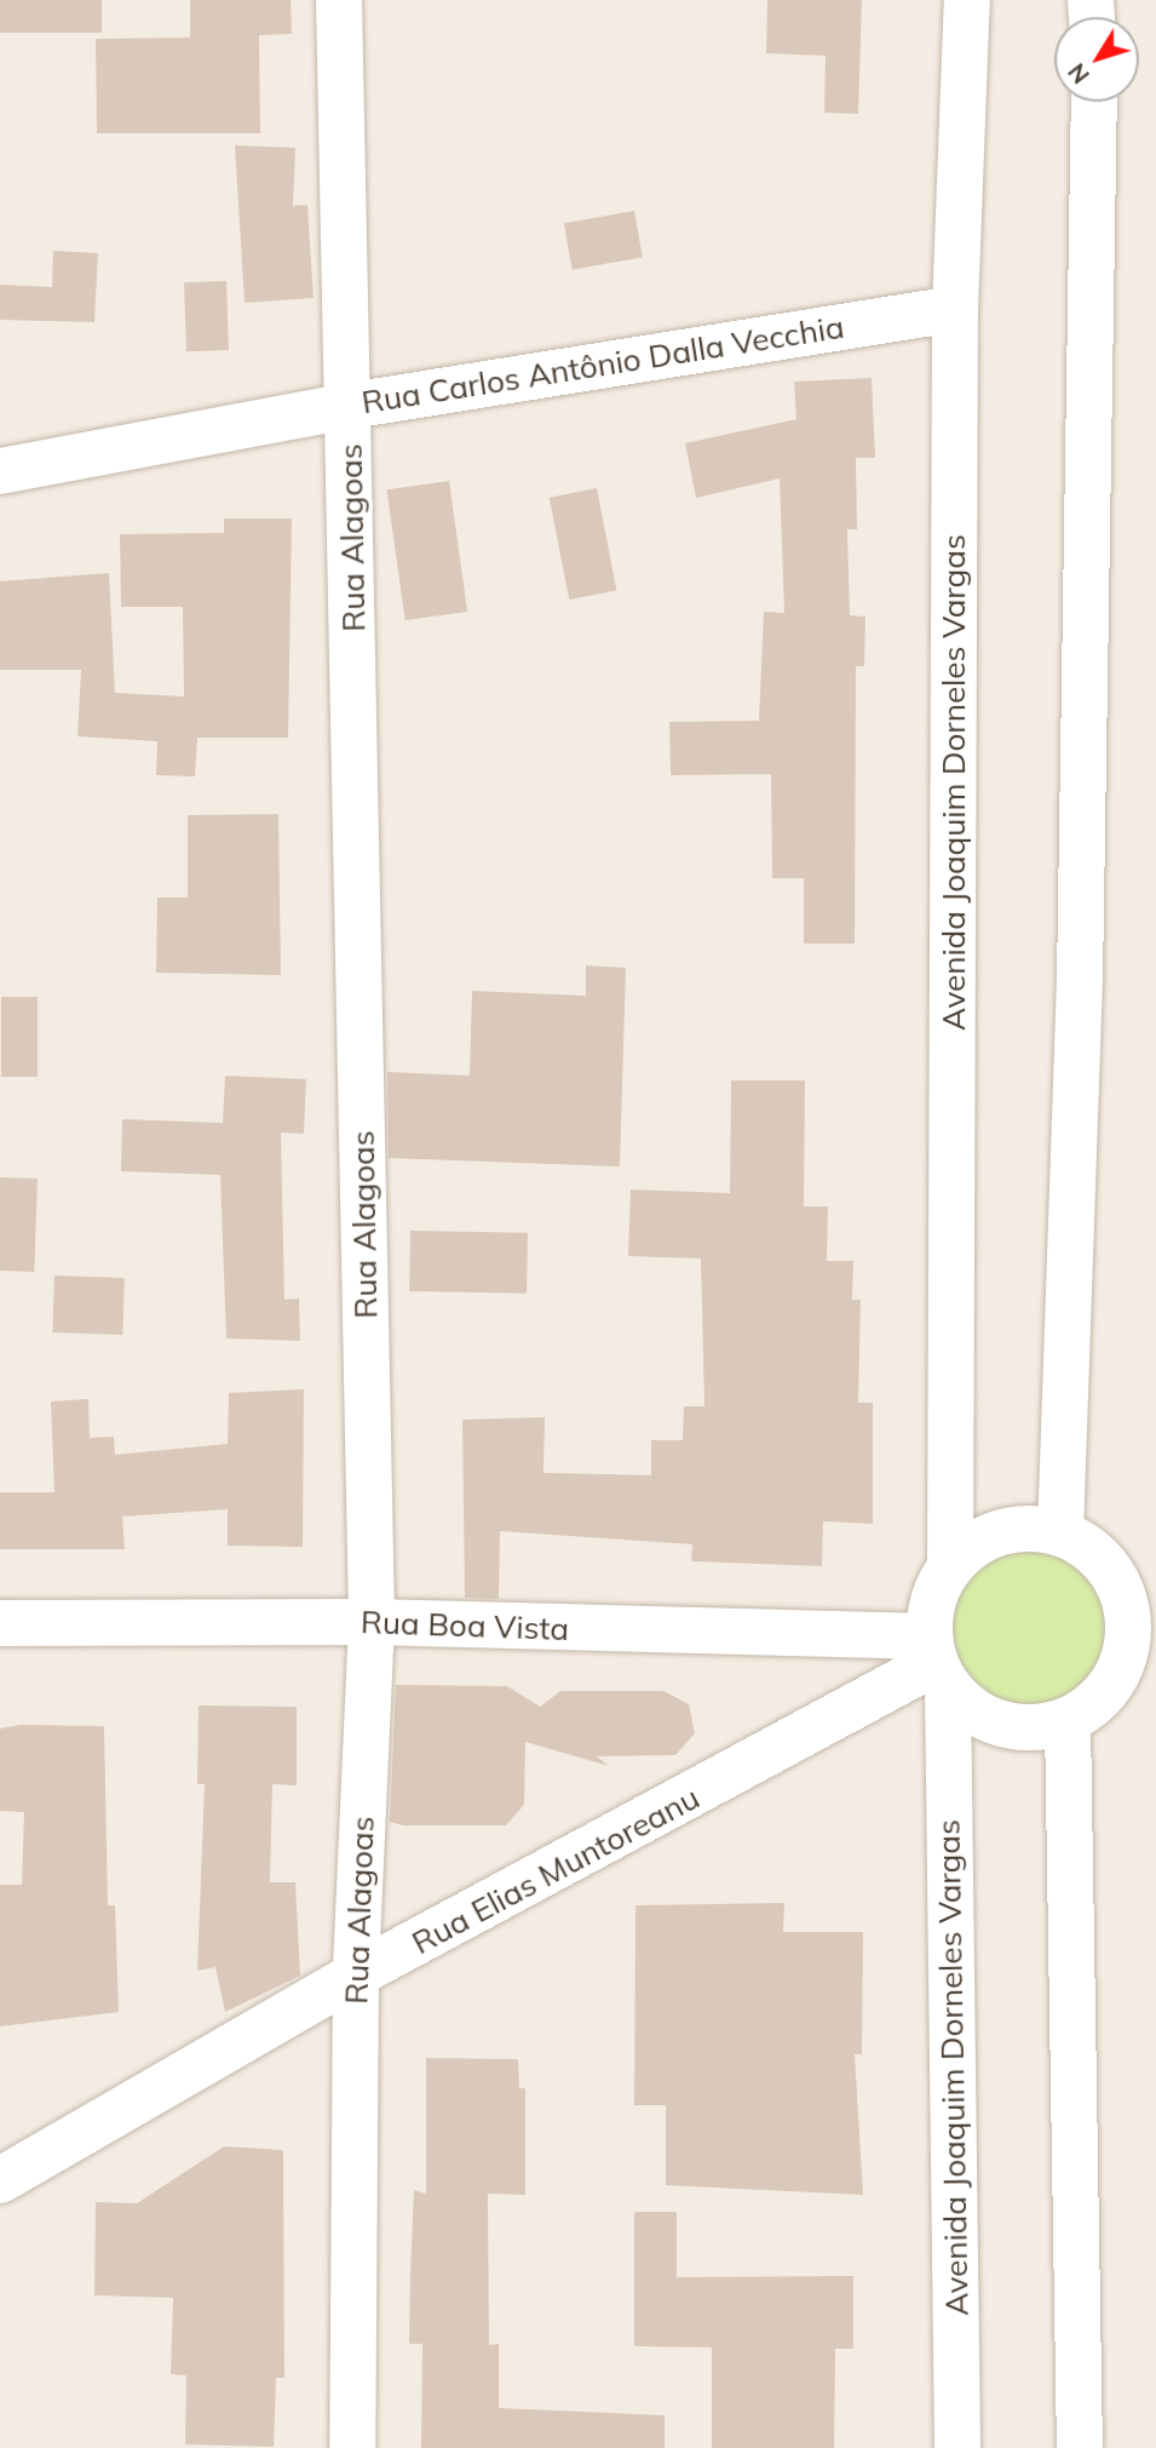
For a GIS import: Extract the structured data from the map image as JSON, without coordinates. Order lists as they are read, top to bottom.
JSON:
{
  "streets": {
    "street": [
      "Rua Carlos Antônio Dalla Vecchia",
      "Rua Alagoas",
      "Avenida Joaquim Dorneles Vargas",
      "Rua Boa Vista",
      "Rua Elias Muntoreanu"
    ]
  },
  "crossings": [
    ["Rua Carlos Antônio Dalla Vecchia", "Rua Alagoas"],
    ["Rua Carlos Antônio Dalla Vecchia", "Avenida Joaquim Dorneles Vargas"],
    ["Rua Alagoas", "Rua Boa Vista"],
    ["Rua Alagoas", "Rua Elias Muntoreanu"],
    ["Avenida Joaquim Dorneles Vargas", "Rua Boa Vista"],
    ["Avenida Joaquim Dorneles Vargas", "Rua Elias Muntoreanu"],
    ["Rua Boa Vista", "Rua Elias Muntoreanu"]
  ],
  "north": "bottom left"
}
